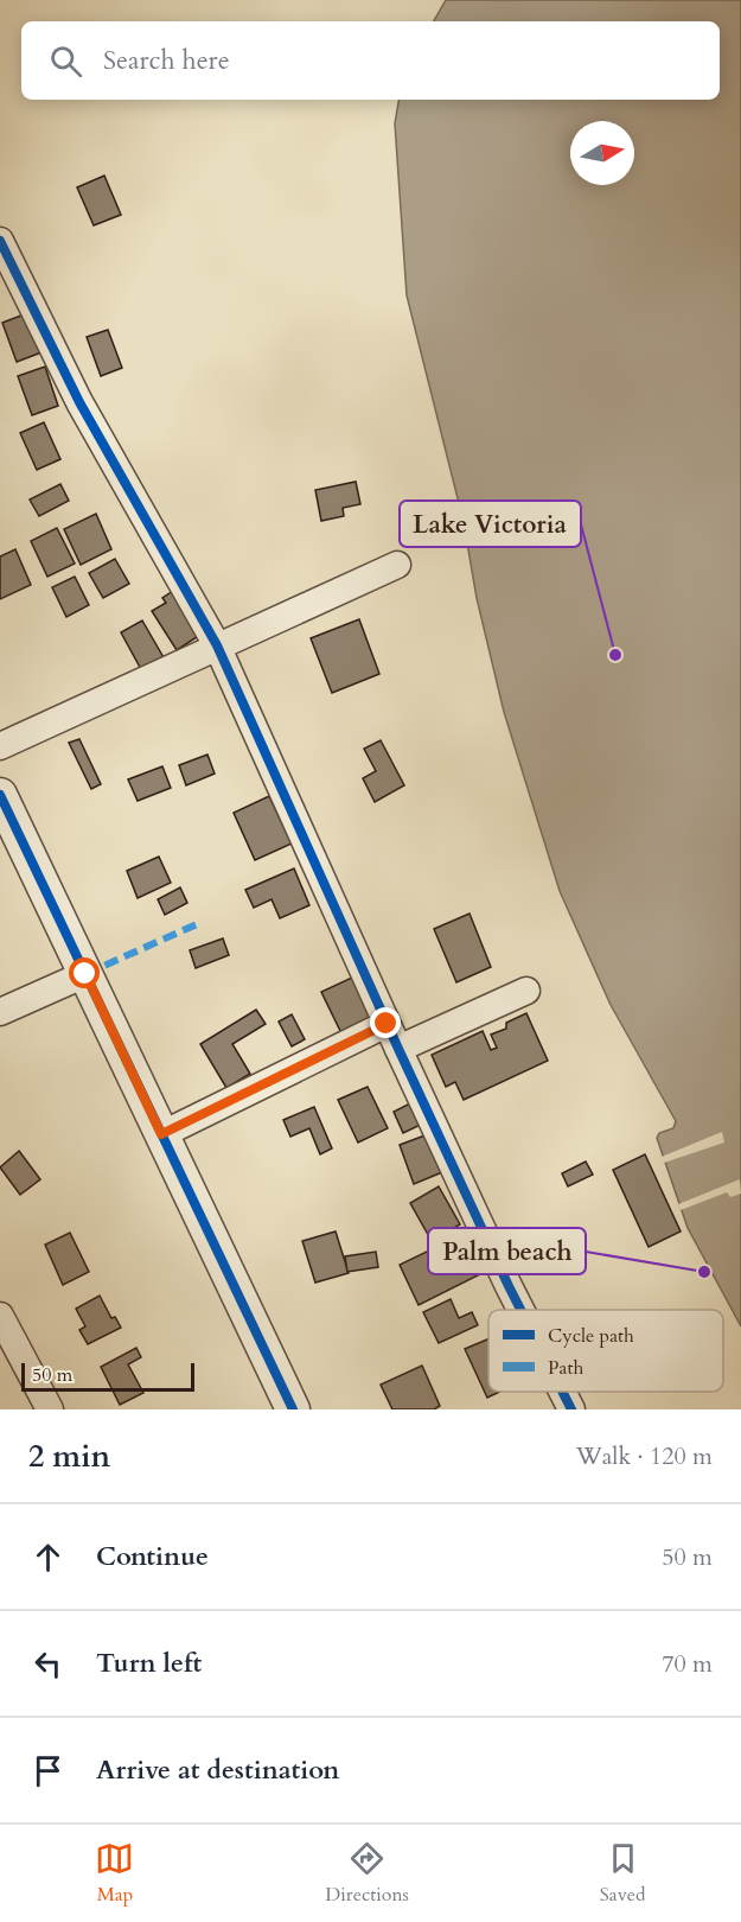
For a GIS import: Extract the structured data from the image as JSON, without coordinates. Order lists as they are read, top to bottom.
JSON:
{
  "places": ["Lake Victoria", "Palm beach"],
  "legend": ["Cycle path", "Path"],
  "scale_bar": "50 m",
  "north": "right",
  "page": {
    "search": "Search here",
    "scale": "50 m",
    "heading": ["2 min", "Walk · 120 m"],
    "list": [
      ["Continue", "50 m"],
      ["Turn left", "70 m"],
      "Arrive at destination"
    ],
    "nav": ["Map", "Directions", "Saved"]
  }
}
